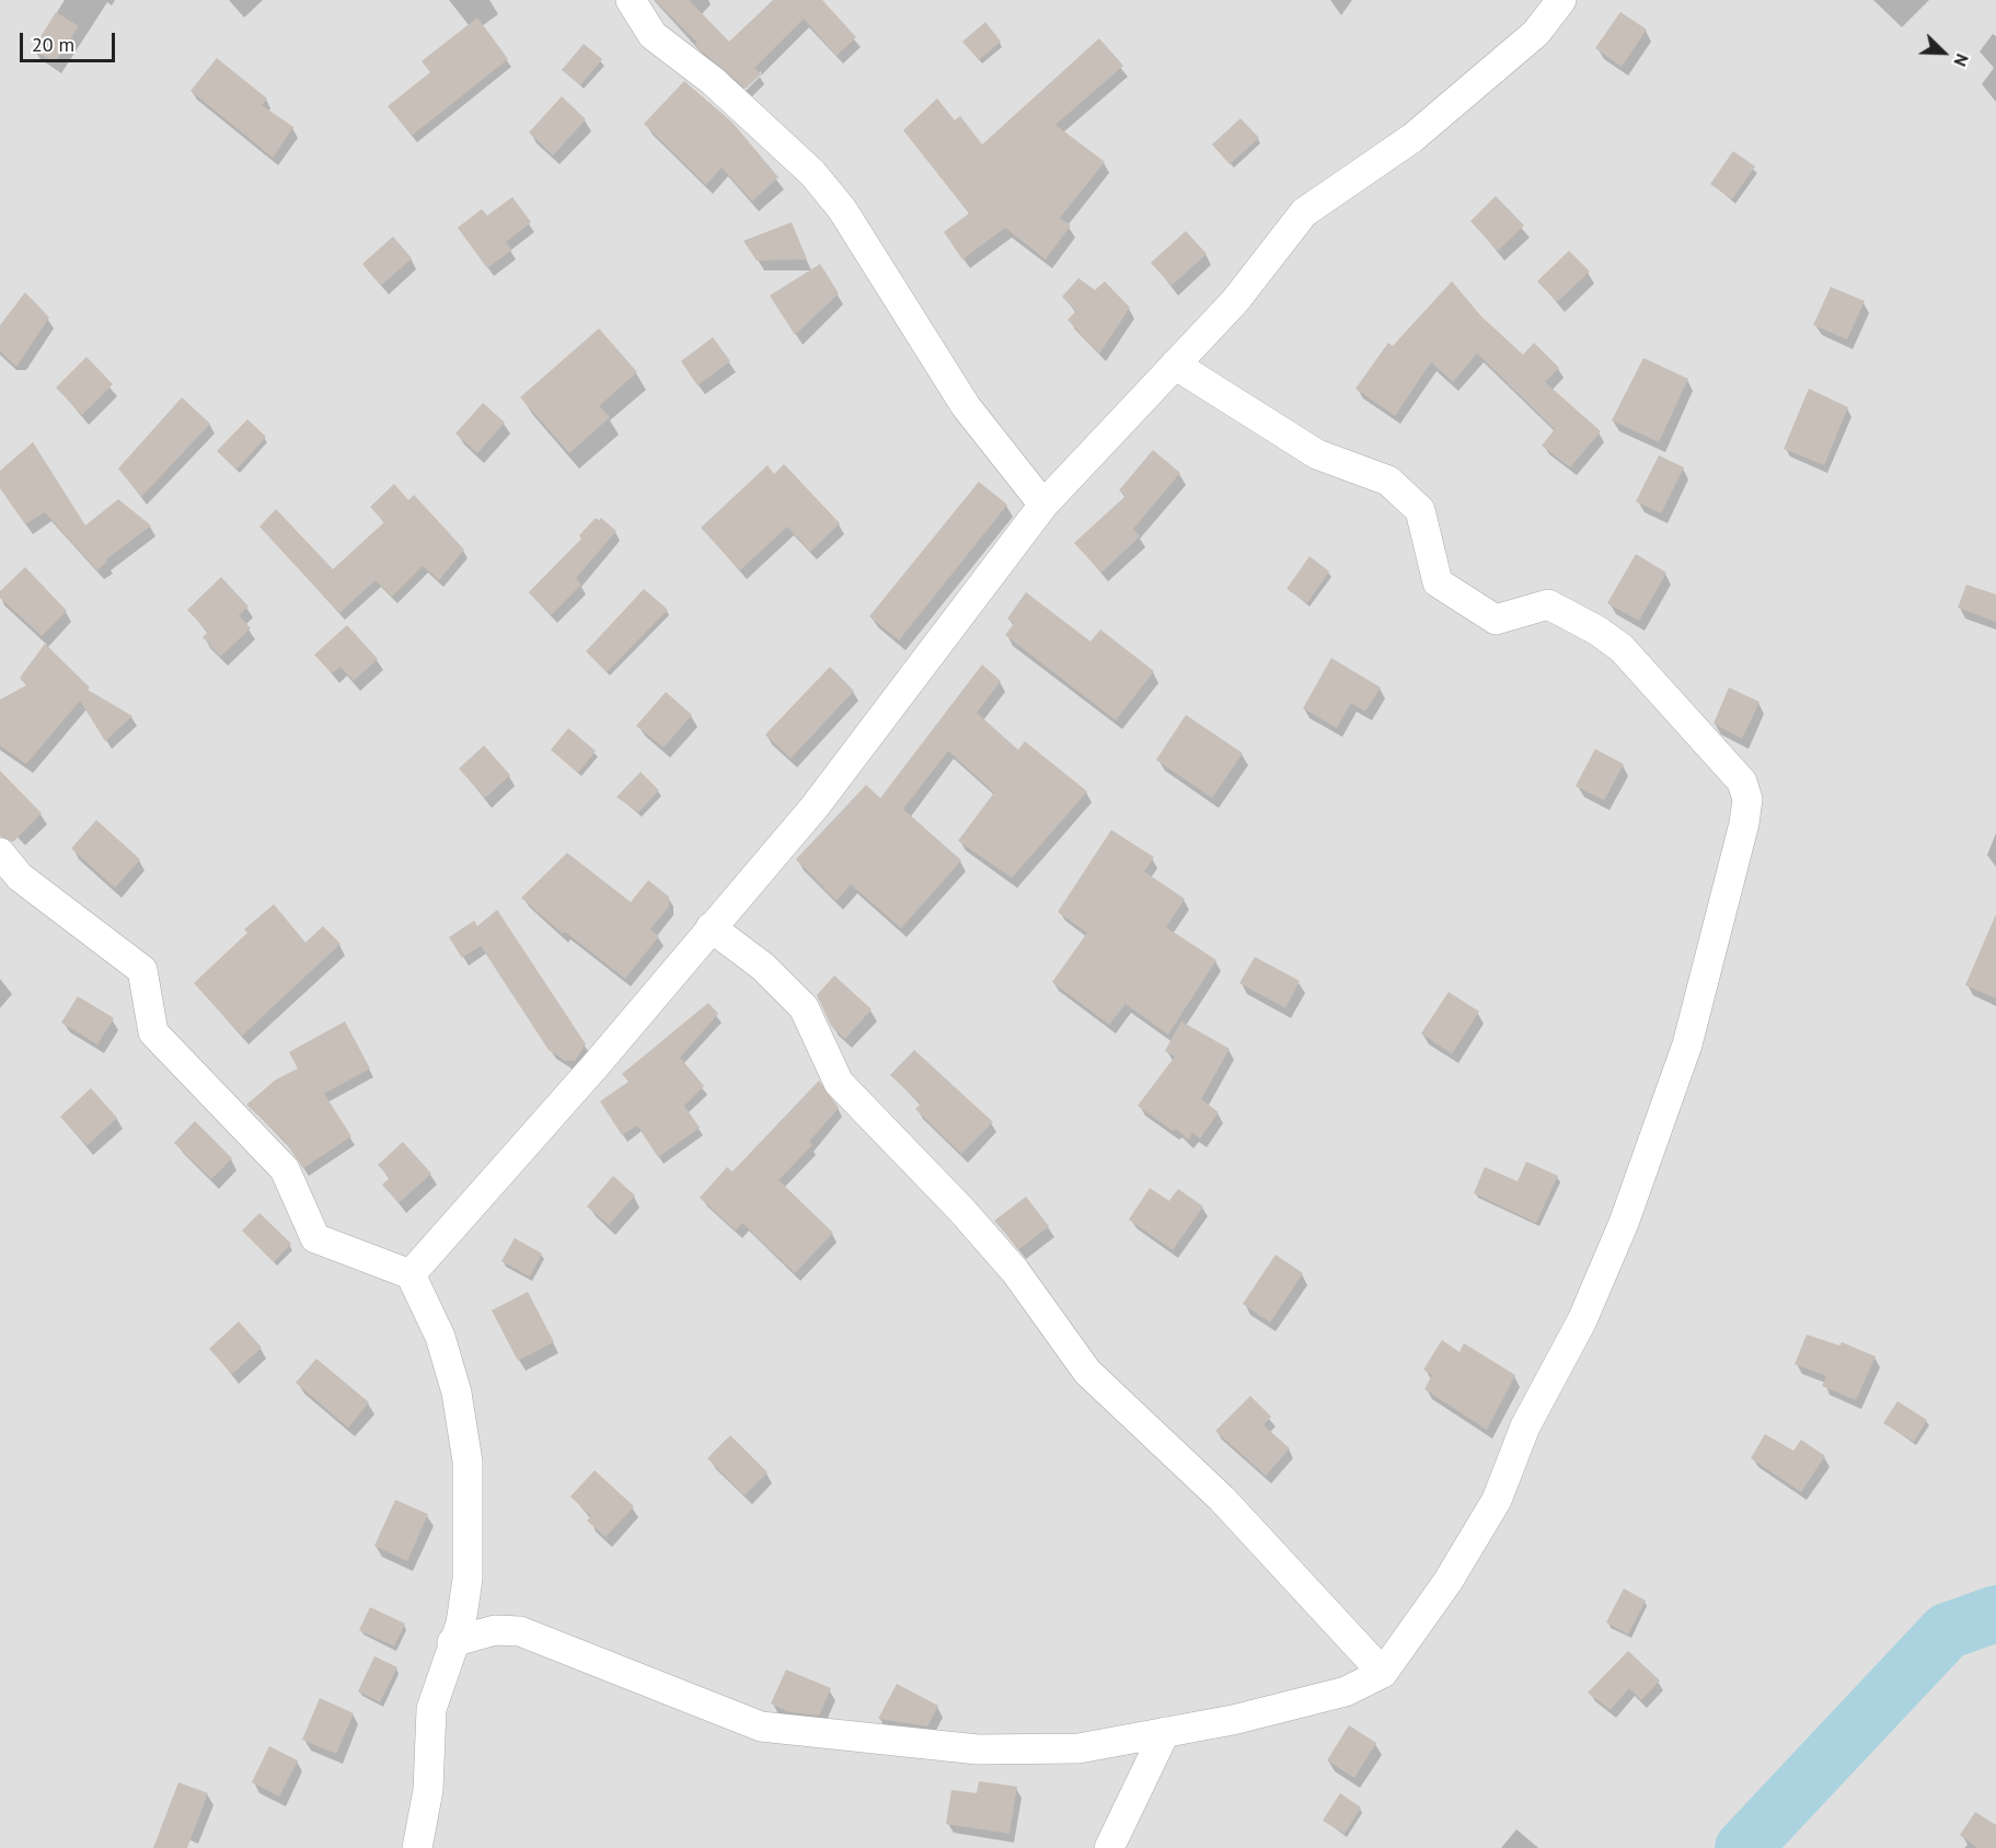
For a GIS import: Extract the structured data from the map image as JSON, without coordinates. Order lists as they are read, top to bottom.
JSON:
{
  "scale_bar": "20 m",
  "north": "bottom right"
}
